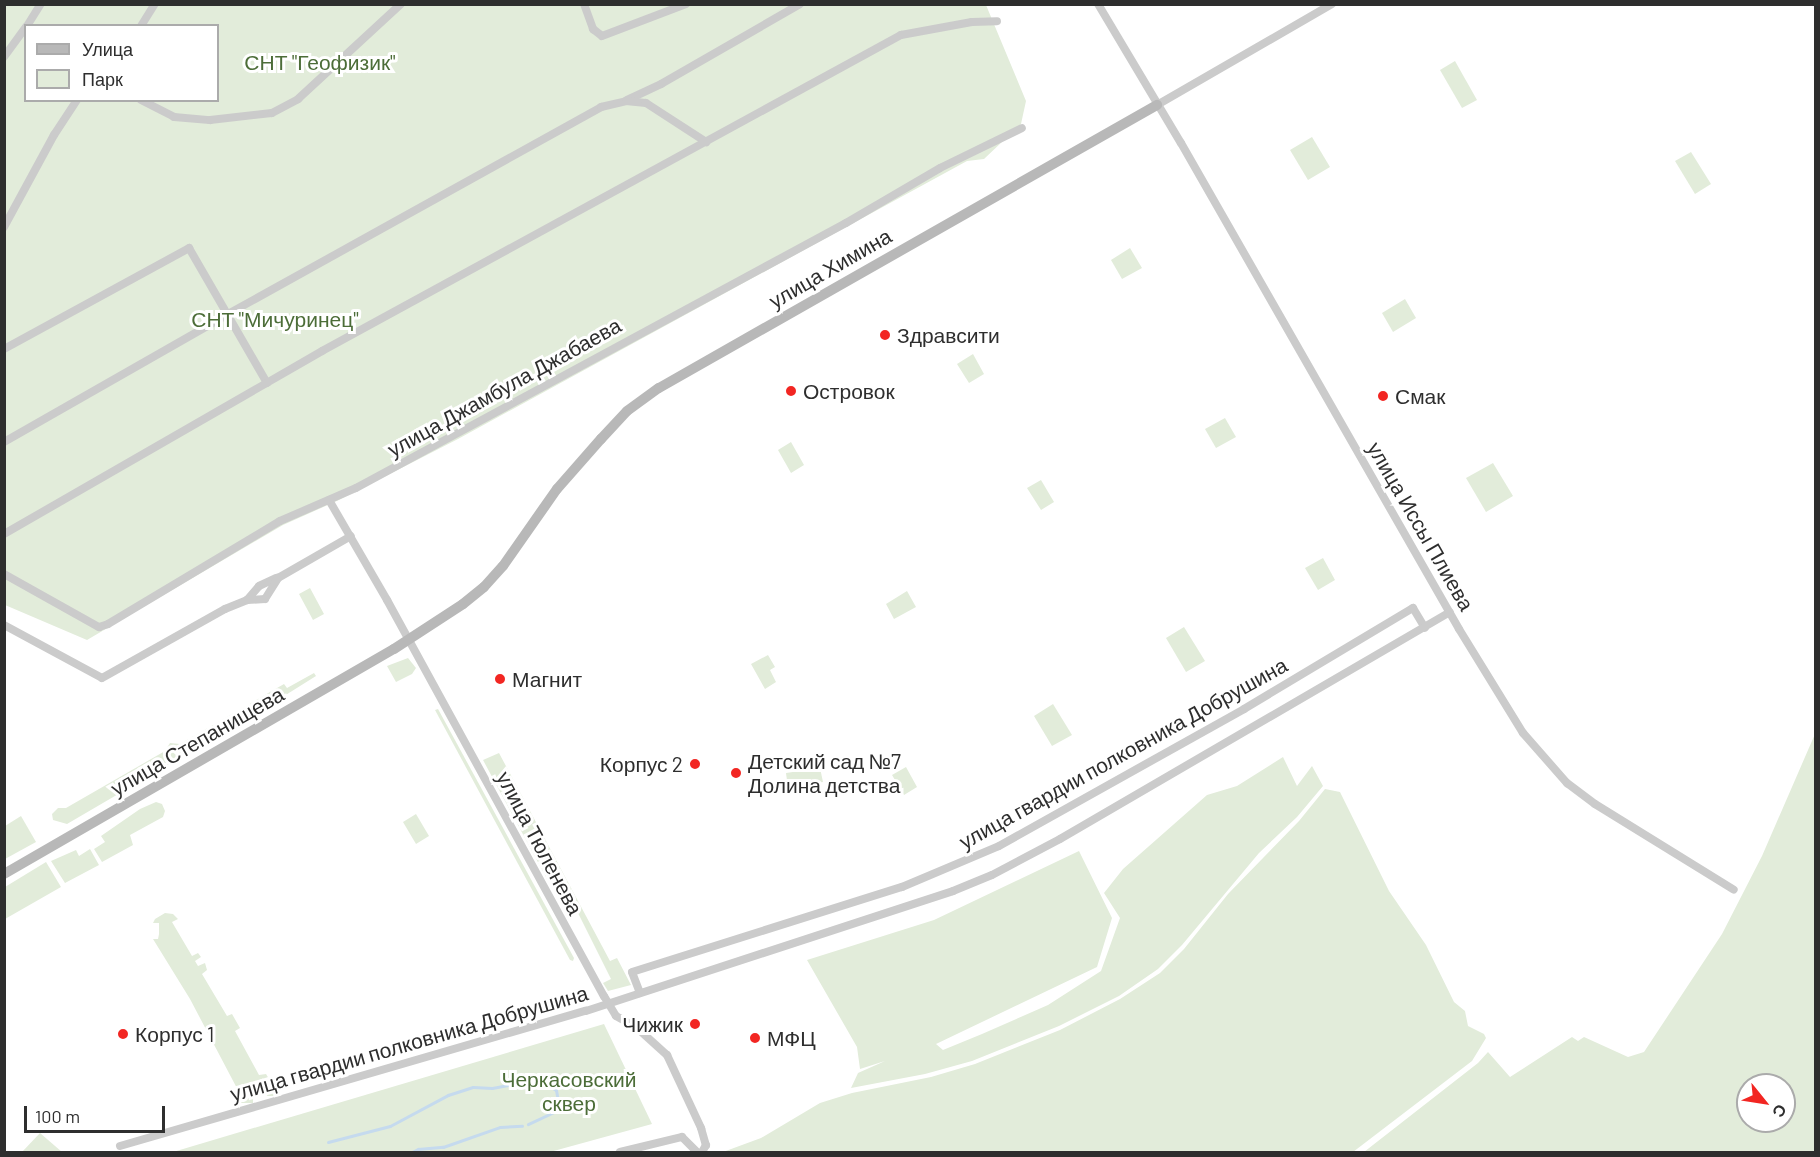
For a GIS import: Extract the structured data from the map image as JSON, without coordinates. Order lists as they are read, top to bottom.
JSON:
{
  "streets": {
    "street": [
      "улица Химина",
      "улица Джамбула Джабаева",
      "улица Иссы Плиева",
      "улица Степанищева",
      "улица гвардии полковника Добрушина",
      "улица Тюленева"
    ]
  },
  "crossings": [
    ["улица Химина", "улица Иссы Плиева"],
    ["улица Химина", "улица Степанищева"],
    ["улица Химина", "улица Тюленева"],
    ["улица Джамбула Джабаева", "улица Тюленева"],
    ["улица Иссы Плиева", "улица гвардии полковника Добрушина"],
    ["улица Степанищева", "улица Тюленева"],
    ["улица гвардии полковника Добрушина", "улица Тюленева"]
  ],
  "parks": ["СНТ \"Геофизик\"", "СНТ \"Мичуринец\"", "Черкасовский сквер"],
  "places": [
    "Здравсити",
    "Островок",
    "Смак",
    "Магнит",
    "Корпус 2",
    "Детский сад №7 Долина детства",
    "Чижик",
    "Корпус 1",
    "МФЦ"
  ],
  "legend": ["Улица", "Парк"],
  "scale_bar": "100 m",
  "north": "bottom right"
}
